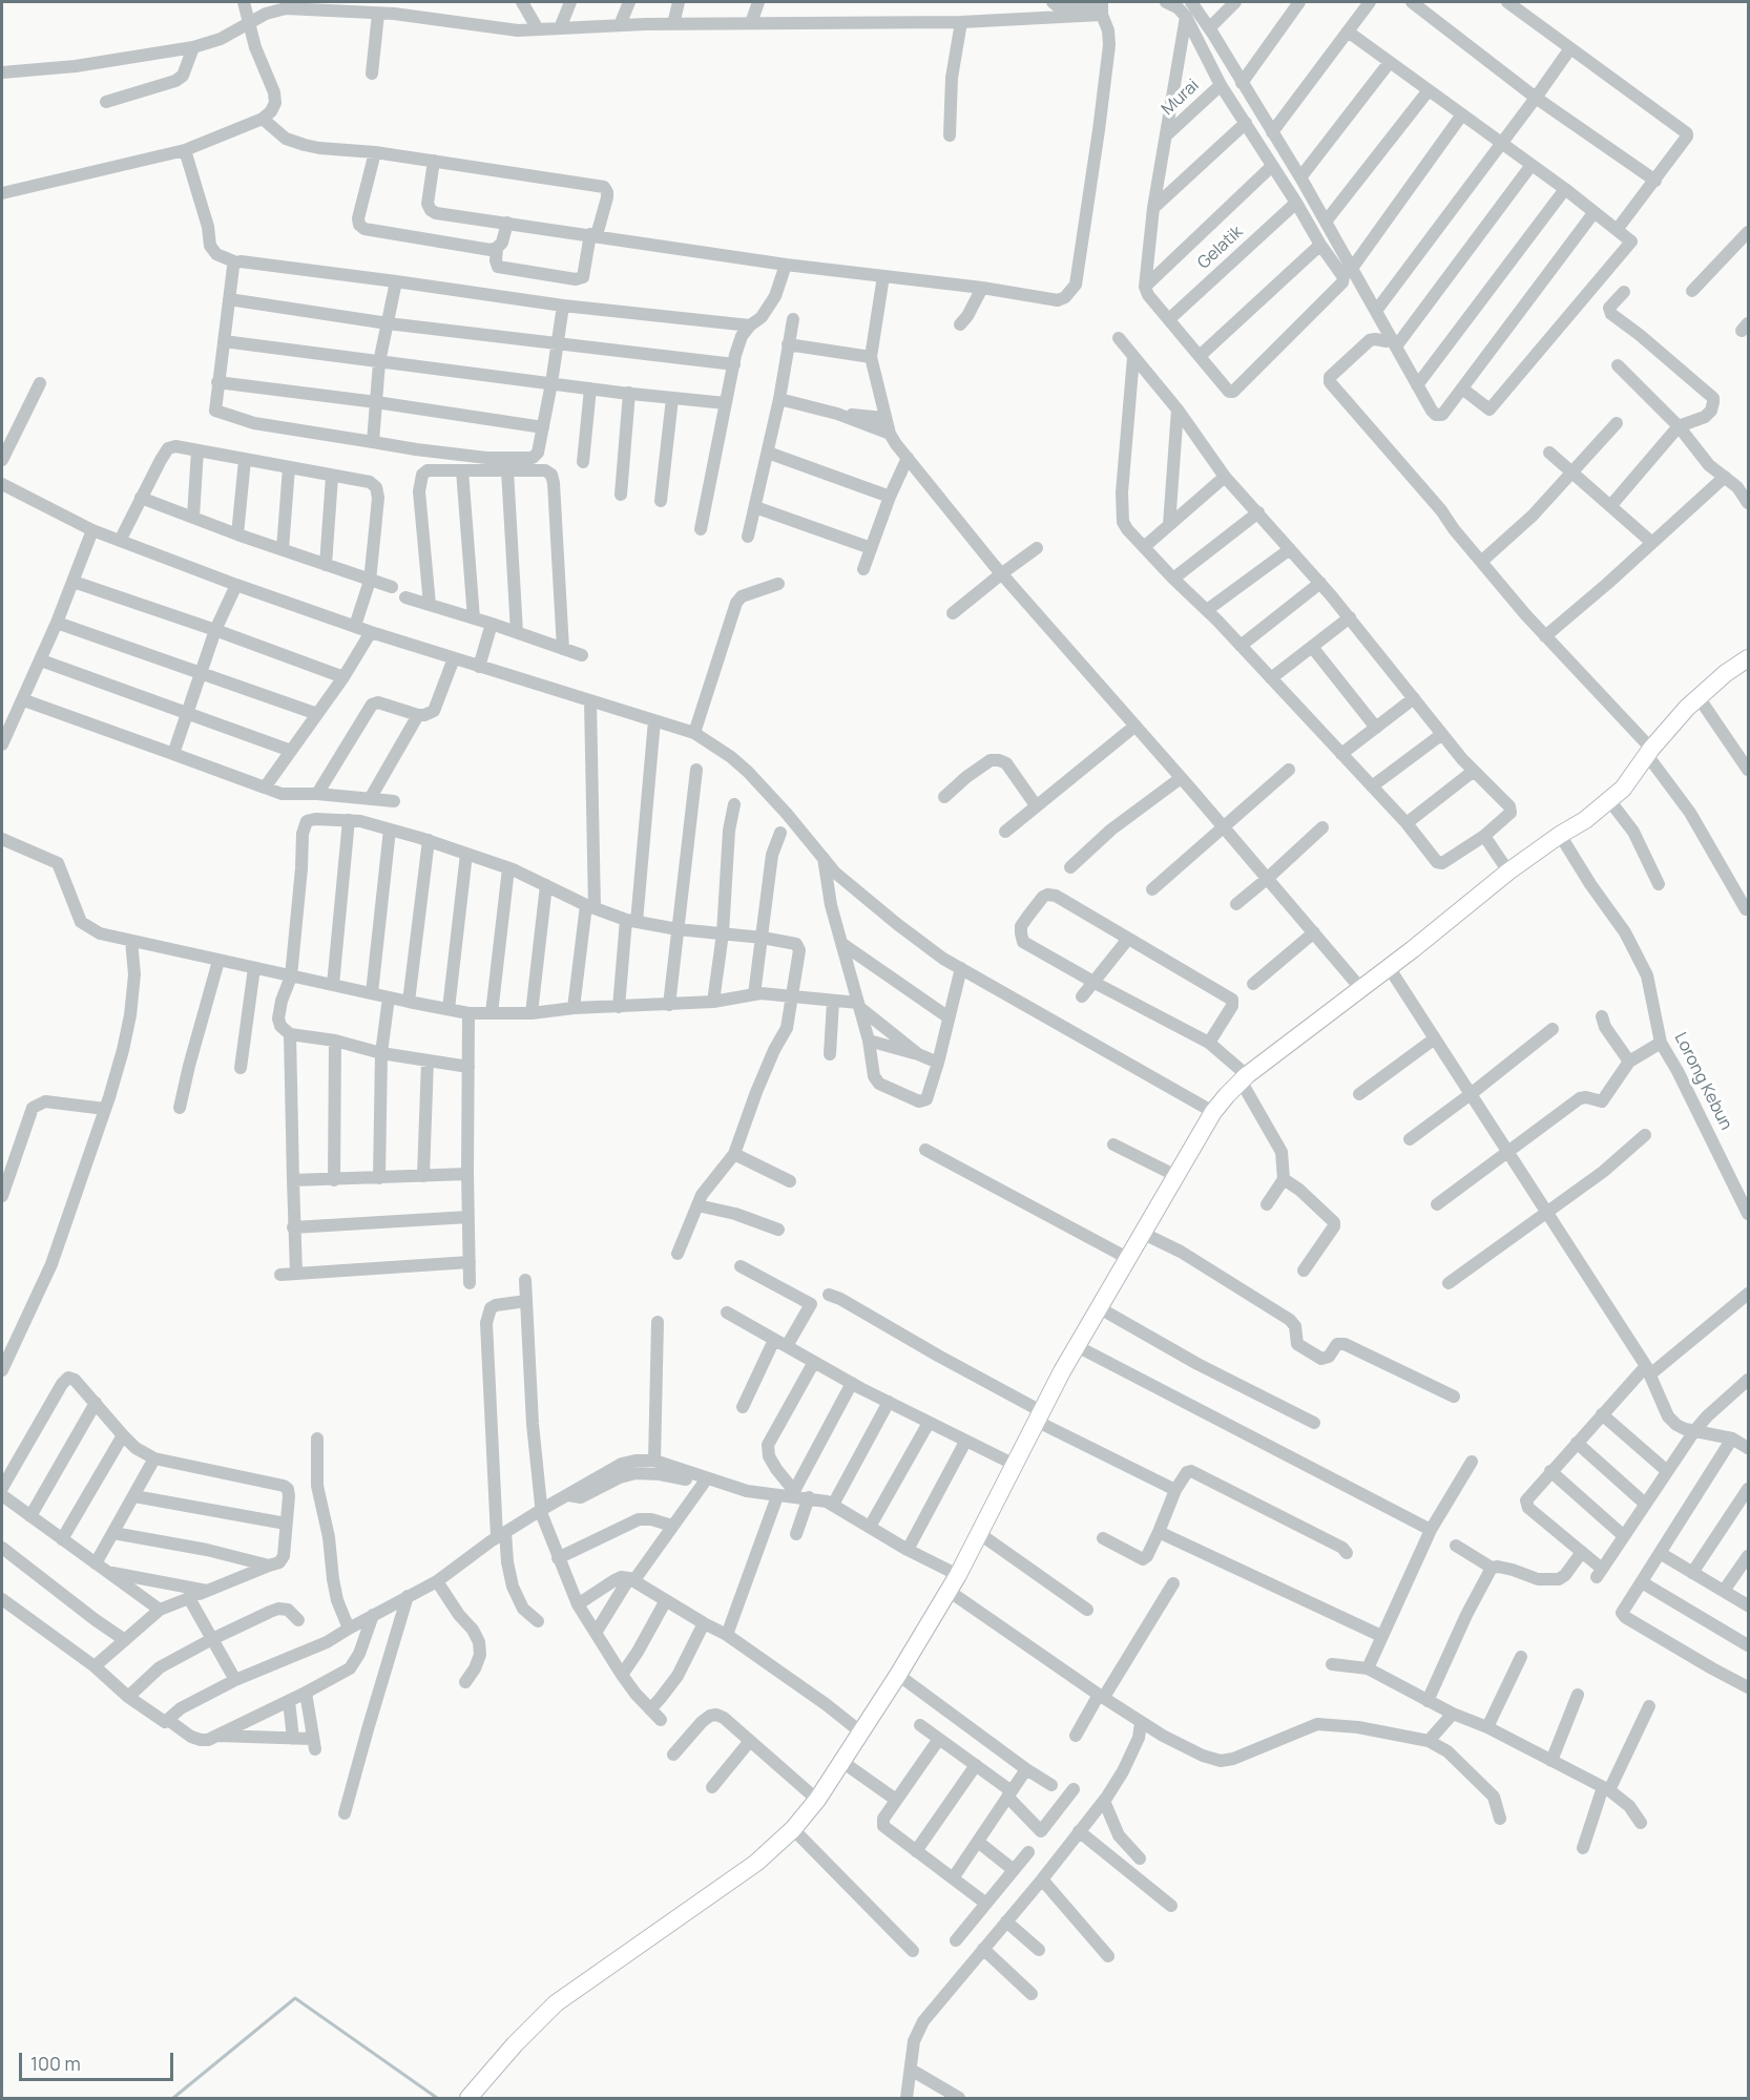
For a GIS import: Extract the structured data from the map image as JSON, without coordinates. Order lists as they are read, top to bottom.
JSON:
{
  "streets": {
    "street": ["Murai", "Gelatik", "Lorong Kebun"]
  },
  "scale_bar": "100 m"
}
